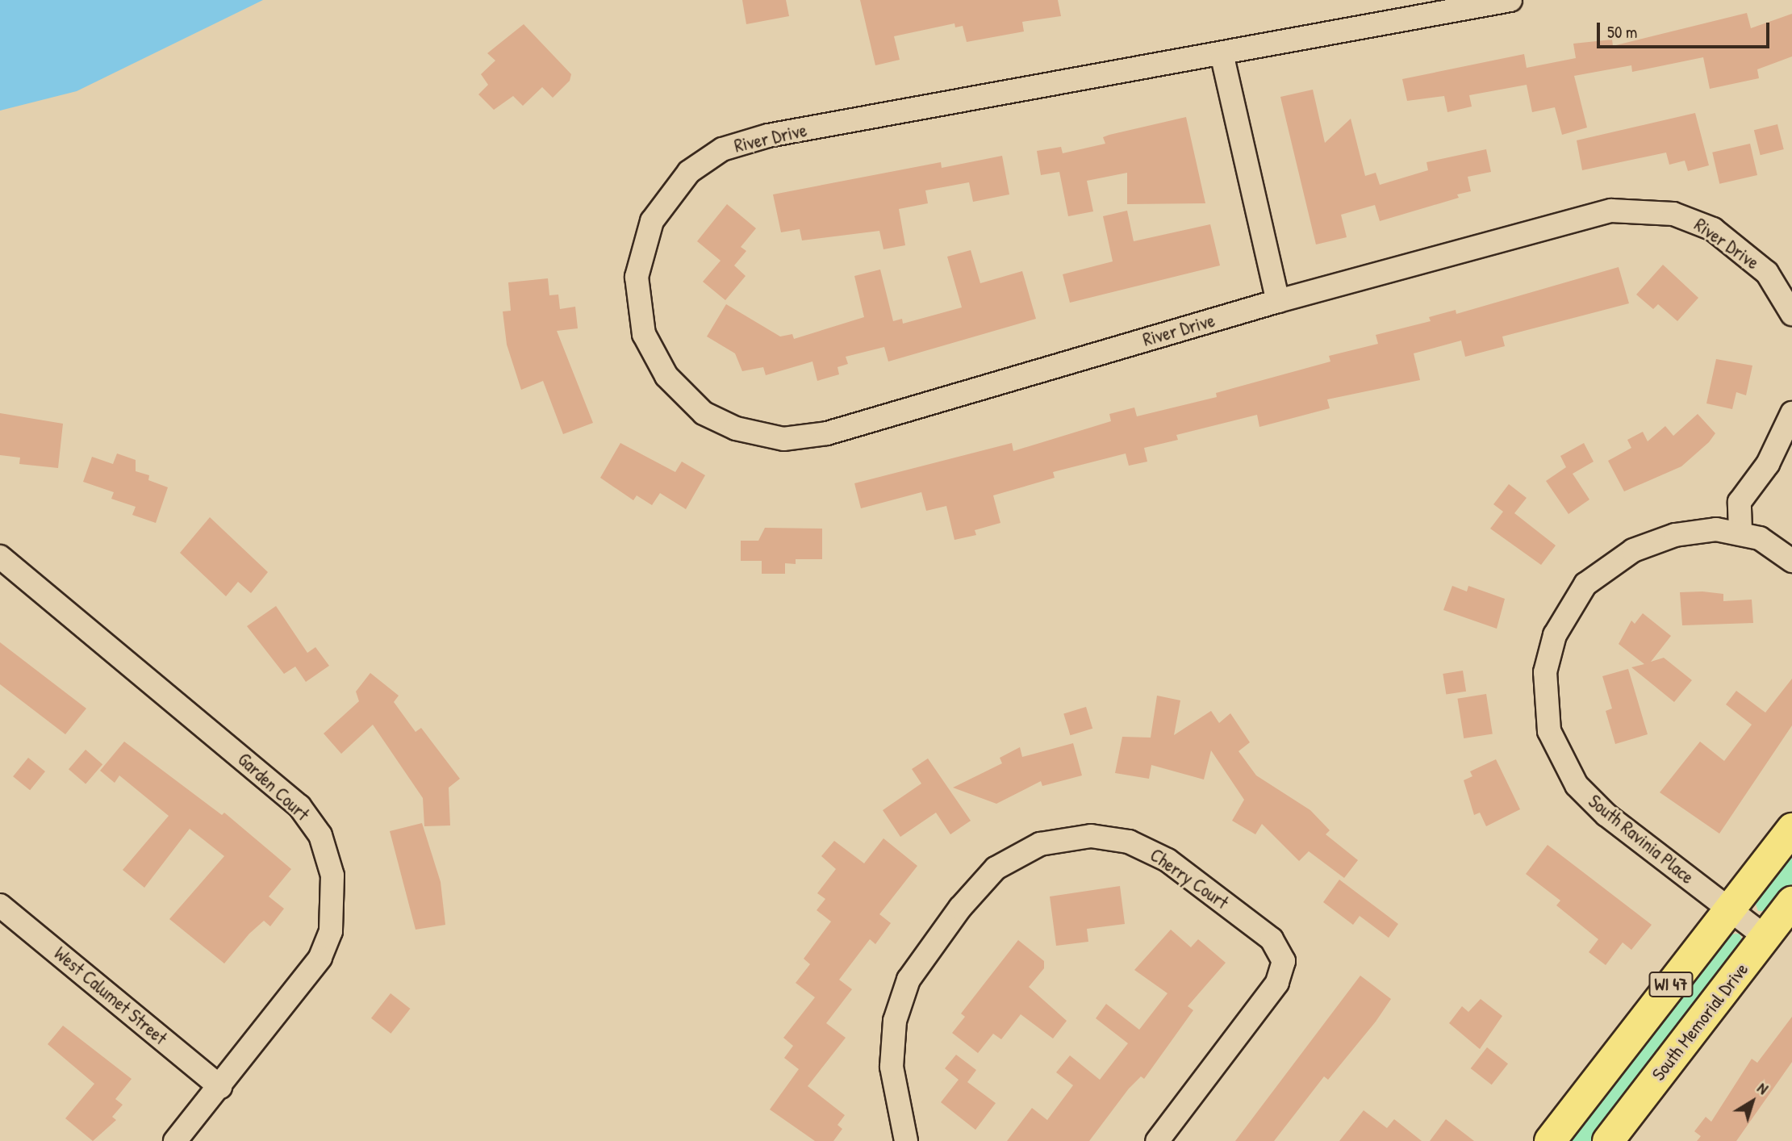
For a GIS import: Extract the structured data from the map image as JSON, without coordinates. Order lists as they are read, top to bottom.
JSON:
{
  "streets": {
    "main road": ["WI 47", "South Memorial Drive"],
    "street": [
      "River Drive",
      "Garden Court",
      "South Ravinia Place",
      "Cherry Court",
      "West Calumet Street"
    ]
  },
  "crossings": [
    ["Garden Court", "West Calumet Street"],
    ["South Ravinia Place", "WI 47"],
    ["South Ravinia Place", "South Memorial Drive"]
  ],
  "scale_bar": "50 m",
  "north": "top right"
}
